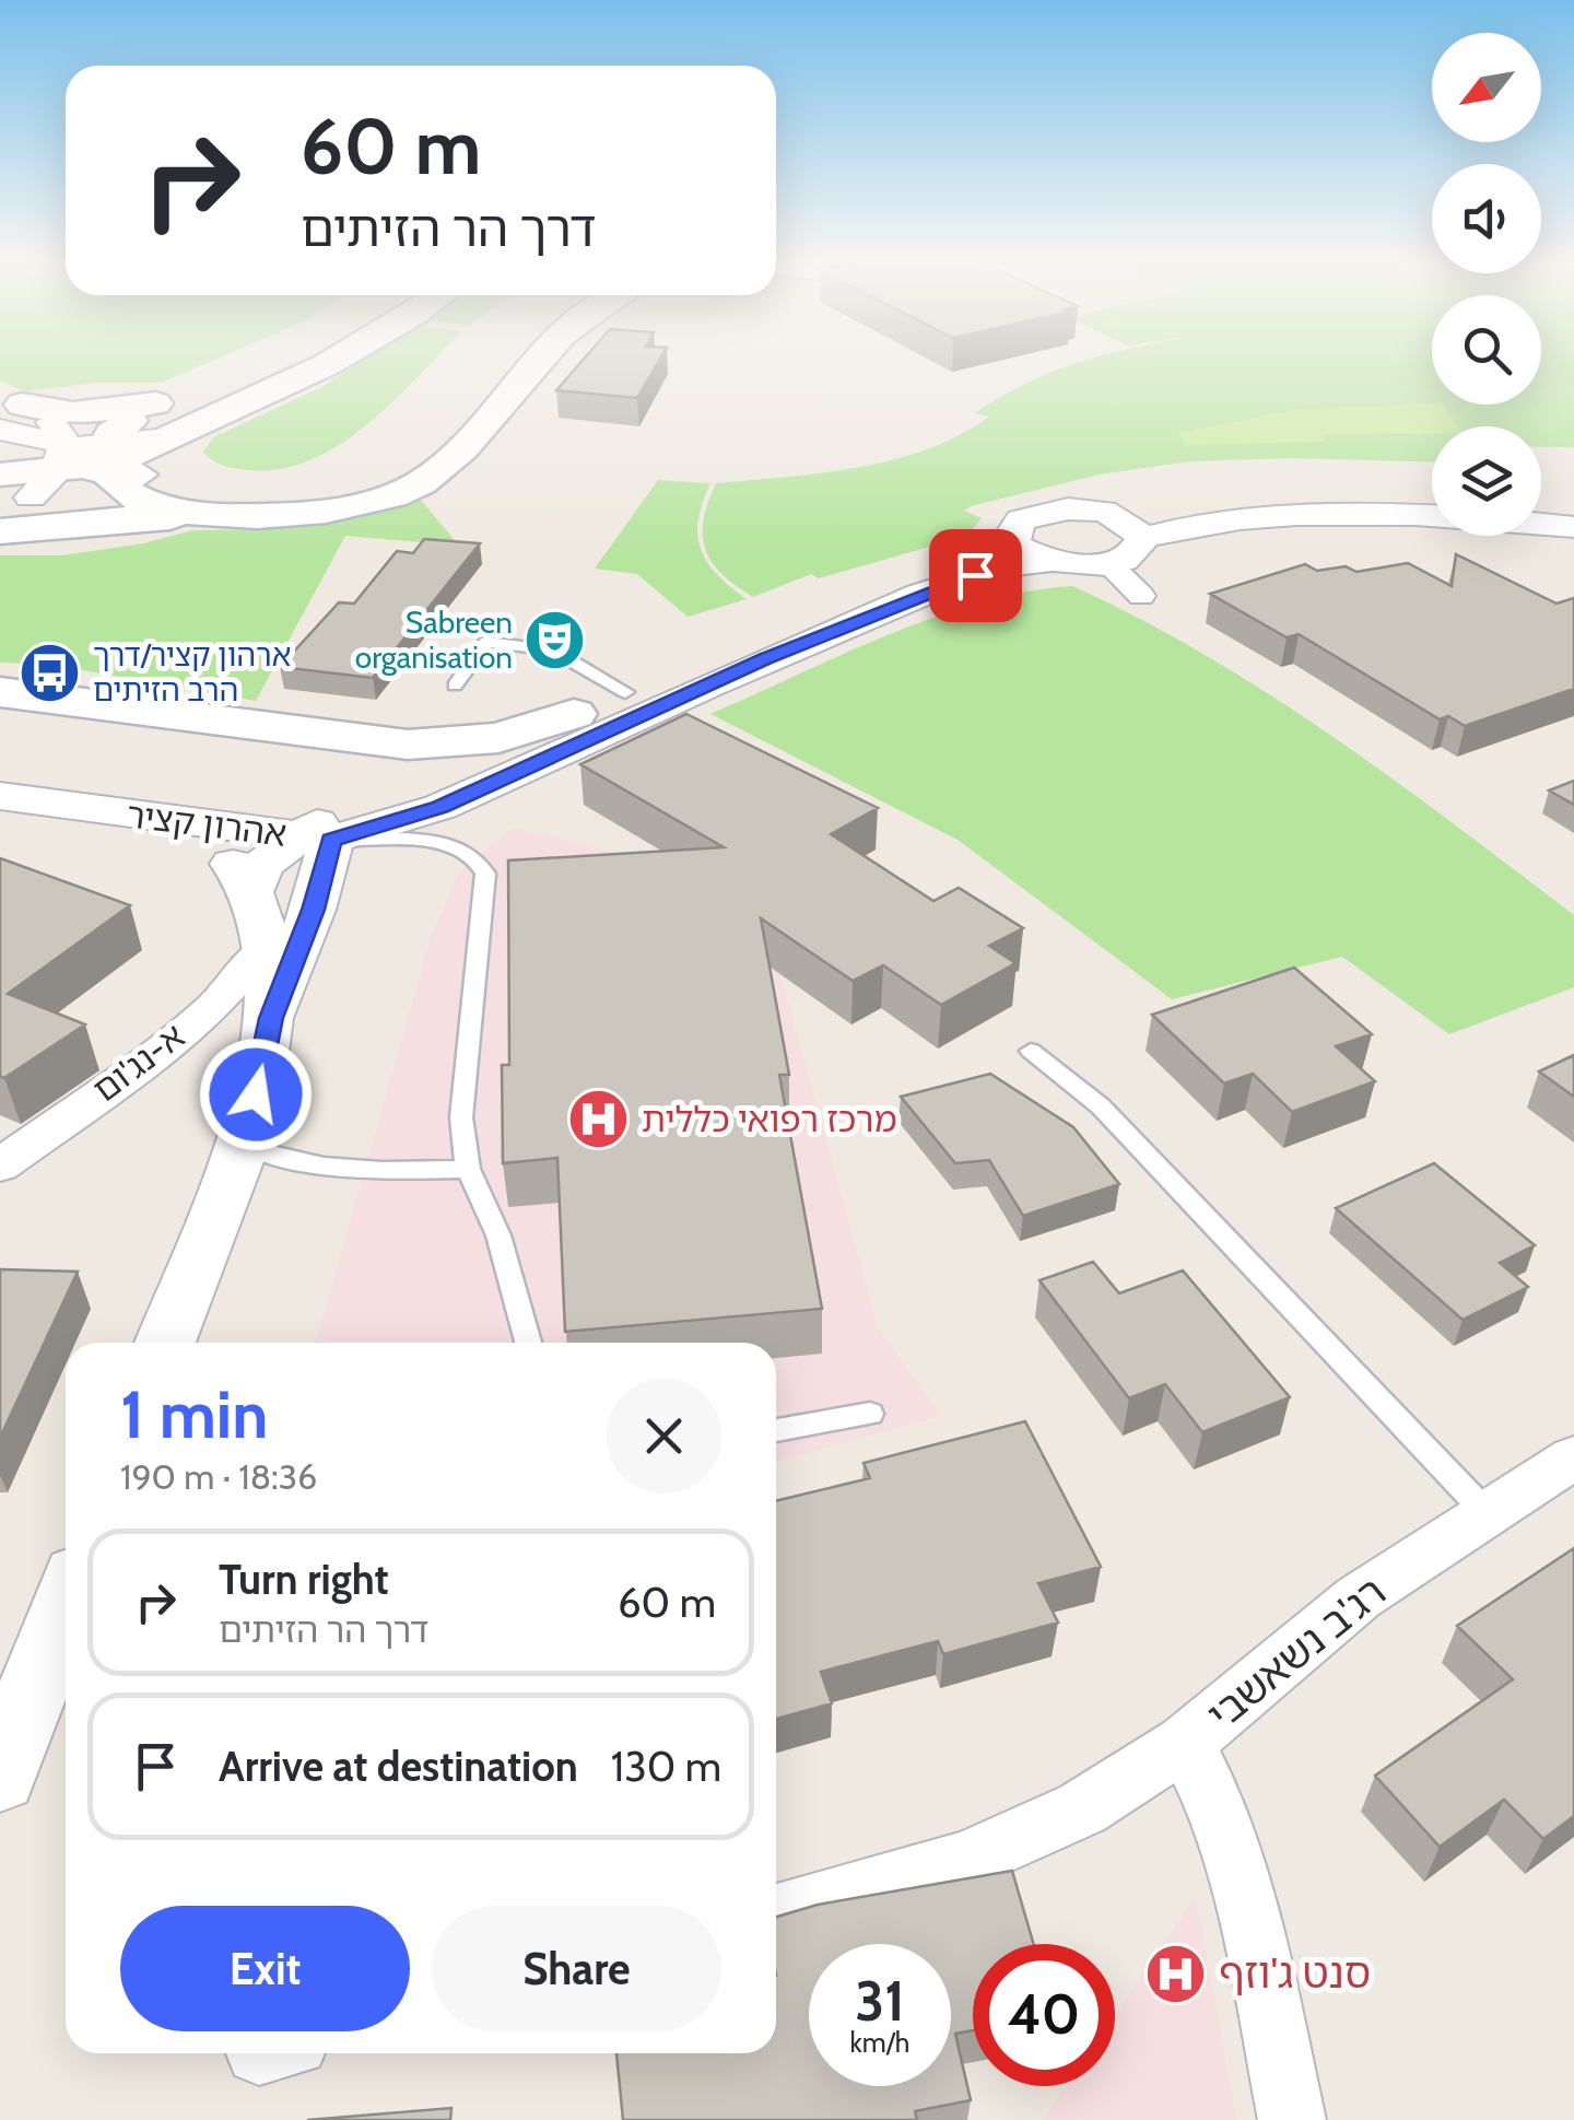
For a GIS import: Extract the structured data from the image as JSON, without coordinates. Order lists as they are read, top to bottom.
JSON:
{
  "streets": {
    "street": ["אהרון קציר", "א-נג'ום", "רג'ב נשאשבי"]
  },
  "places": {
    "theatre": ["Sabreen organisation"],
    "bus stop": ["ארהון קציר/דרך הרב הזיתים"],
    "hospital": ["מרכז רפואי כללית", "סנט ג'וזף"]
  },
  "north": "bottom left",
  "page": {
    "turn": ["60 m", "דרך הר הזיתים"],
    "heading": ["1 min", "190 m · 18:36"],
    "list": [
      {
        "name": "Turn right",
        "note": "דרך הר הזיתים",
        "value": "60 m"
      },
      {
        "name": "Arrive at destination",
        "value": "130 m"
      }
    ],
    "buttons": ["Exit", "Share"],
    "speed": "31 km/h",
    "limit": "40"
  }
}
